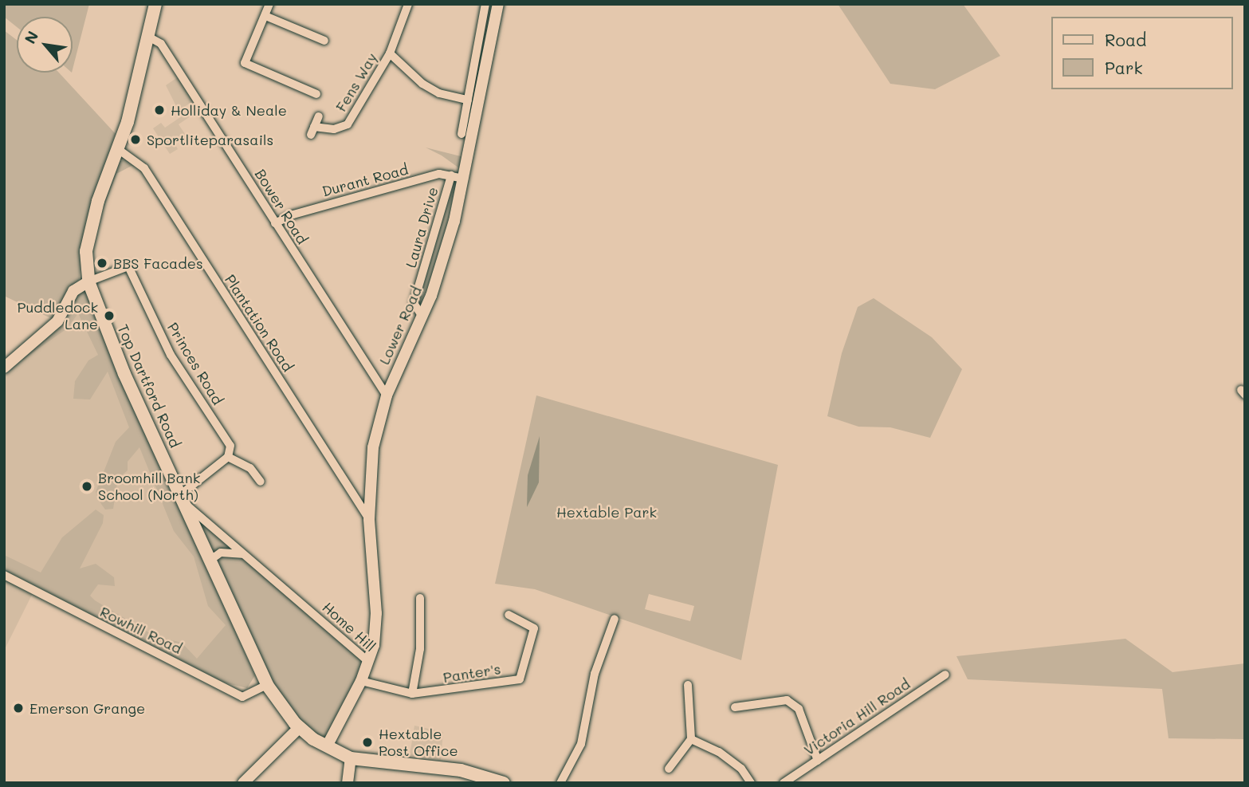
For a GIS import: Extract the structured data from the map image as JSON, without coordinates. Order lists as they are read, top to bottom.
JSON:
{
  "streets": {
    "main road": ["Top Dartford Road"],
    "street": [
      "Fens Way",
      "Durant Road",
      "Bower Road",
      "Laura Drive",
      "Plantation Road",
      "Lower Road",
      "Princes Road",
      "Home Hill",
      "Rowhill Road",
      "Panter's",
      "Victoria Hill Road"
    ]
  },
  "crossings": [
    ["Durant Road", "Bower Road"],
    ["Durant Road", "Laura Drive"],
    ["Durant Road", "Lower Road"],
    ["Bower Road", "Lower Road"],
    ["Bower Road", "Top Dartford Road"],
    ["Laura Drive", "Lower Road"],
    ["Plantation Road", "Lower Road"],
    ["Plantation Road", "Top Dartford Road"],
    ["Lower Road", "Home Hill"],
    ["Princes Road", "Top Dartford Road"],
    ["Top Dartford Road", "Home Hill"],
    ["Top Dartford Road", "Rowhill Road"],
    ["Home Hill", "Panter's"]
  ],
  "parks": ["Hextable Park"],
  "places": [
    "Holliday & Neale",
    "Sportliteparasails",
    "BBS Facades",
    "Puddledock Lane",
    "Broomhill Bank School (North)",
    "Emerson Grange",
    "Hextable Post Office"
  ],
  "legend": ["Road", "Park"],
  "north": "top left"
}
